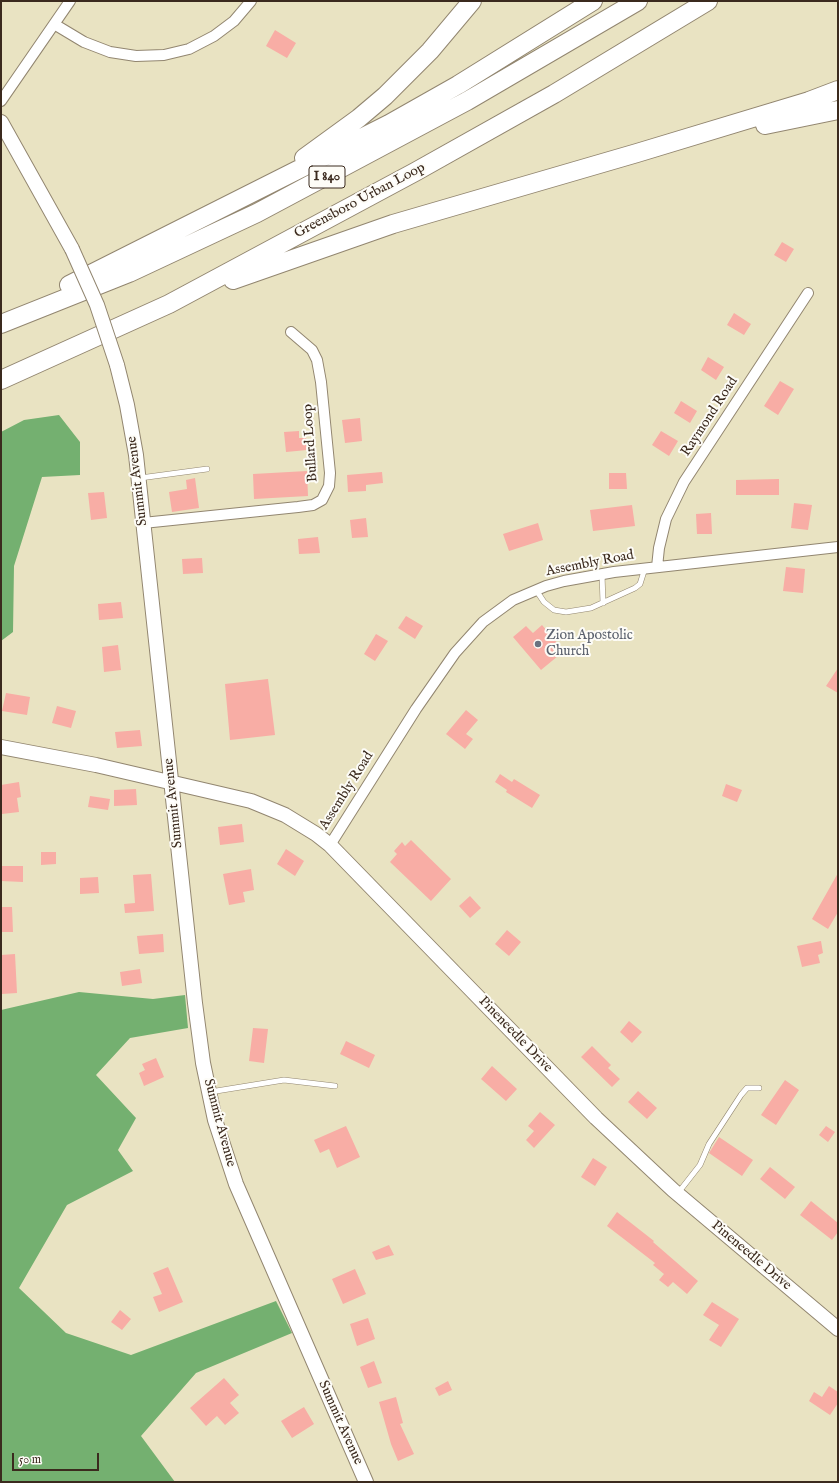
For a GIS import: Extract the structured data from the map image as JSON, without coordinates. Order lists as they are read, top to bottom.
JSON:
{
  "streets": {
    "highway": ["I 840", "Greensboro Urban Loop"],
    "main road": ["Summit Avenue", "Pineneedle Drive"],
    "street": ["Raymond Road", "Bullard Loop", "Assembly Road"]
  },
  "crossings": [
    ["Raymond Road", "Assembly Road"],
    ["Bullard Loop", "Summit Avenue"],
    ["Summit Avenue", "Pineneedle Drive"],
    ["Assembly Road", "Pineneedle Drive"]
  ],
  "places": ["Zion Apostolic Church"],
  "scale_bar": "50 m"
}
